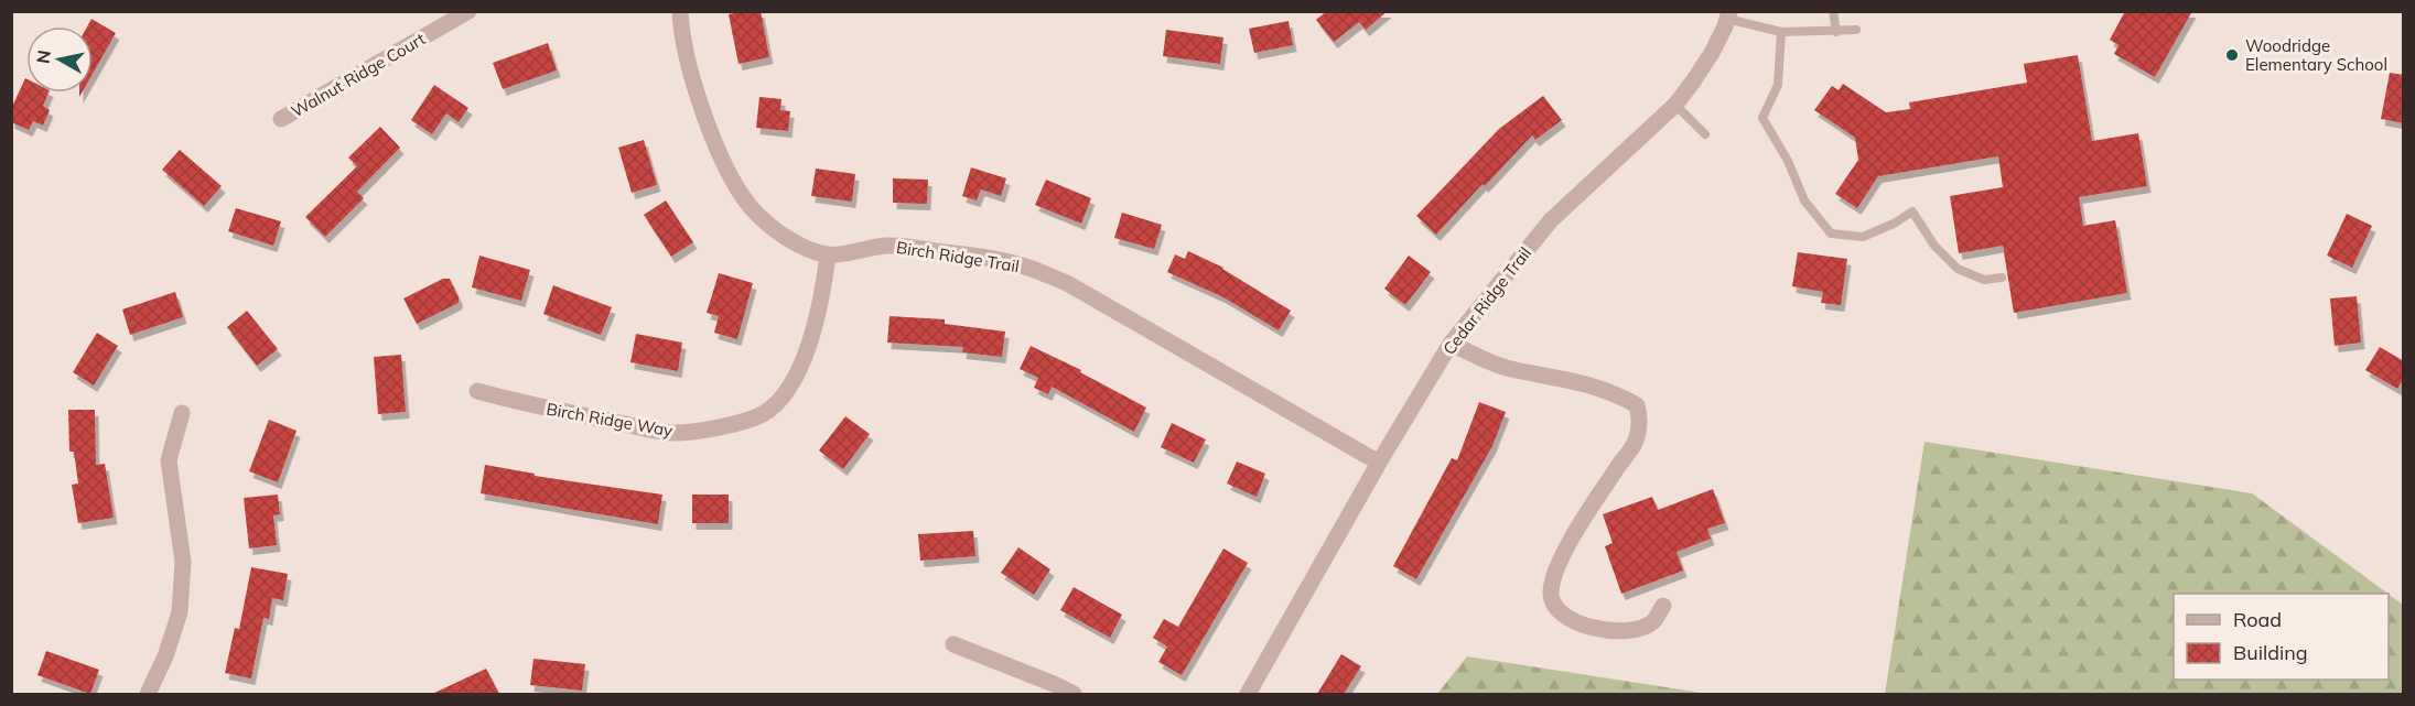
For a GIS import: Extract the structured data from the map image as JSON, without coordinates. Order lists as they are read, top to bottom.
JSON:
{
  "streets": {
    "street": [
      "Walnut Ridge Court",
      "Birch Ridge Trail",
      "Cedar Ridge Trail",
      "Birch Ridge Way"
    ]
  },
  "crossings": [
    ["Birch Ridge Trail", "Cedar Ridge Trail"],
    ["Birch Ridge Trail", "Birch Ridge Way"]
  ],
  "places": ["Woodridge Elementary School"],
  "legend": ["Road", "Building"],
  "north": "left"
}
